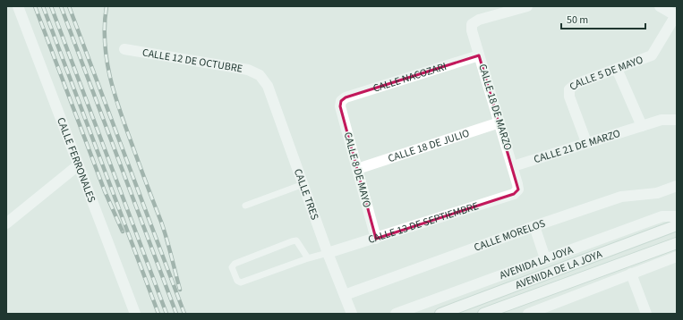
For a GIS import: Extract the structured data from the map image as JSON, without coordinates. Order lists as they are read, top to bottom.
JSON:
{
  "streets": {
    "street": [
      "CALLE 12 DE OCTUBRE",
      "CALLE 5 DE MAYO",
      "CALLE NACOZARI",
      "CALLE 18 DE MARZO",
      "CALLE 18 DE JULIO",
      "CALLE 21 DE MARZO",
      "CALLE FERRONALES",
      "CALLE 8 DE MAYO",
      "CALLE TRES",
      "CALLE 13 DE SEPTIEMBRE",
      "CALLE MORELOS",
      "AVENIDA LA JOYA",
      "AVENIDA DE LA JOYA"
    ]
  },
  "crossings": [
    ["CALLE 12 DE OCTUBRE", "CALLE TRES"],
    ["CALLE 5 DE MAYO", "CALLE 21 DE MARZO"],
    ["CALLE NACOZARI", "CALLE 18 DE MARZO"],
    ["CALLE NACOZARI", "CALLE 8 DE MAYO"],
    ["CALLE 18 DE MARZO", "CALLE 18 DE JULIO"],
    ["CALLE 18 DE MARZO", "CALLE 21 DE MARZO"],
    ["CALLE 18 DE MARZO", "CALLE 13 DE SEPTIEMBRE"],
    ["CALLE 18 DE JULIO", "CALLE 8 DE MAYO"],
    ["CALLE 8 DE MAYO", "CALLE 13 DE SEPTIEMBRE"],
    ["CALLE TRES", "CALLE 13 DE SEPTIEMBRE"],
    ["CALLE TRES", "CALLE MORELOS"]
  ],
  "scale_bar": "50 m"
}
